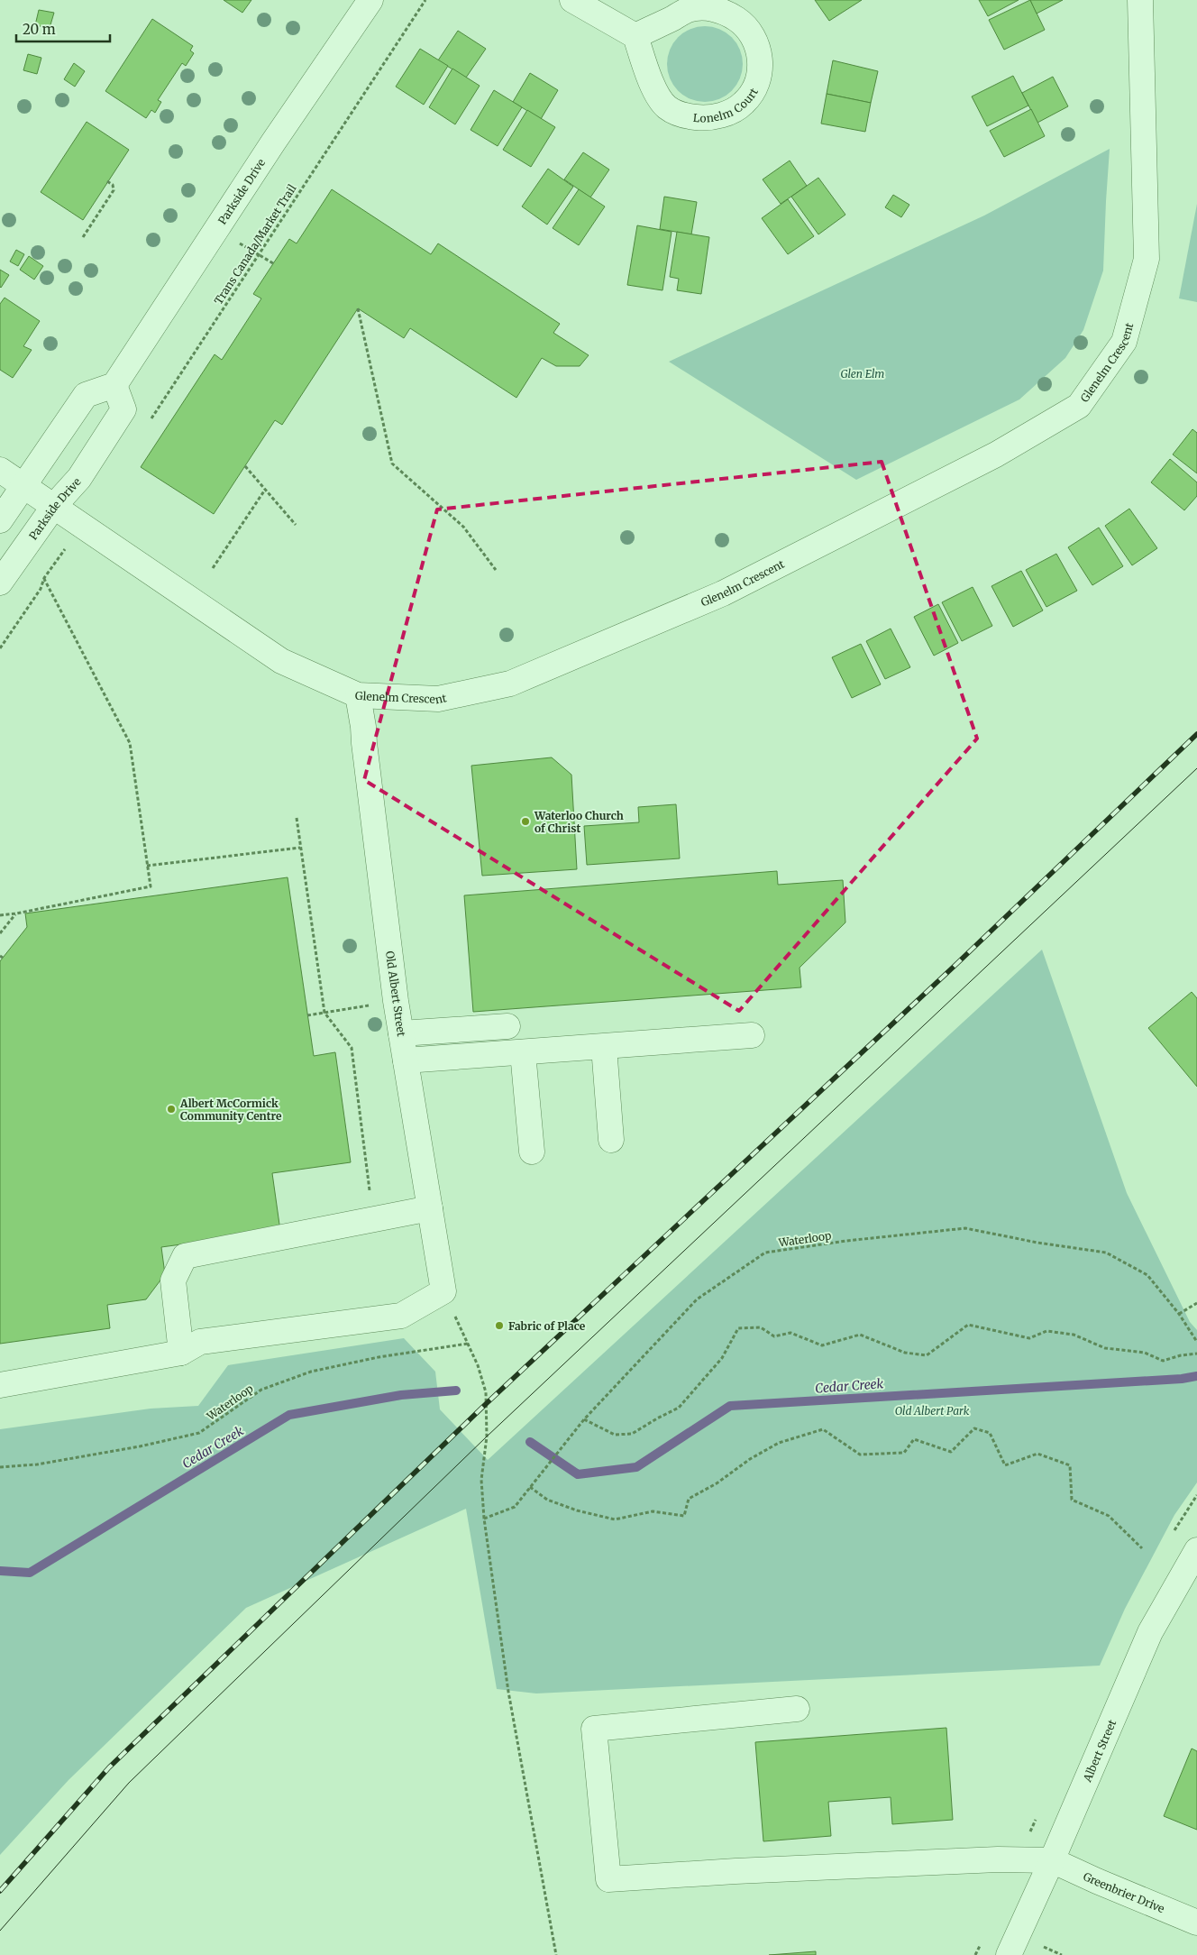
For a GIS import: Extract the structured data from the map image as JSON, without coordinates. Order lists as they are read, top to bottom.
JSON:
{
  "streets": {
    "street": [
      "Lonelm Court",
      "Parkside Drive",
      "Glenelm Crescent",
      "Old Albert Street",
      "Albert Street",
      "Greenbrier Drive"
    ],
    "path": ["Trans Canada/Market Trail", "Waterloop"]
  },
  "crossings": [
    ["Parkside Drive", "Glenelm Crescent"],
    ["Glenelm Crescent", "Old Albert Street"],
    ["Albert Street", "Greenbrier Drive"]
  ],
  "water": ["Cedar Creek"],
  "parks": ["Glen Elm", "Old Albert Park"],
  "places": ["Waterloo Church of Christ", "Albert McCormick Community Centre", "Fabric of Place"],
  "scale_bar": "20 m"
}
